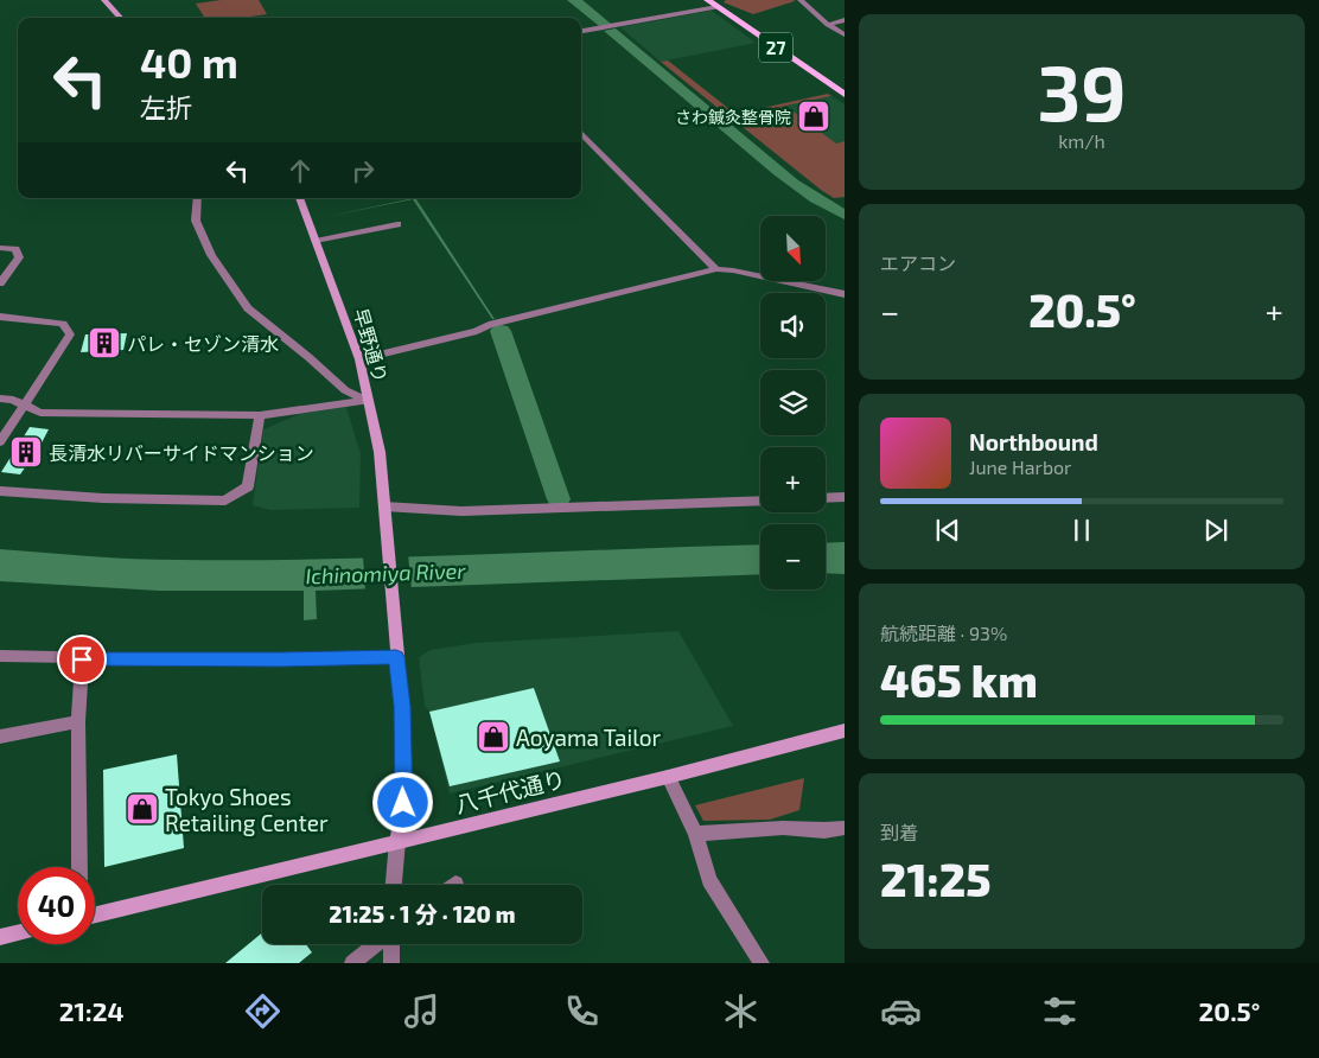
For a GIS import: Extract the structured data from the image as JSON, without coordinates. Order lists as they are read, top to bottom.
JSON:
{
  "streets": {
    "main road": ["27"],
    "street": ["早野通り", "八千代通り"]
  },
  "water": ["Ichinomiya River"],
  "places": {
    "shop": ["さわ鍼灸整骨院", "Aoyama Tailor", "Tokyo Shoes Retailing Center"],
    "building": ["パレ・セゾン清水", "長清水リバーサイドマンション"]
  },
  "north": "bottom right",
  "page": {
    "tile": [
      ["39", "km/h"],
      "エアコン",
      ["航続距離 · 93%", "465 km"],
      ["到着", "21:25"]
    ],
    "turn": ["40 m", "左折"],
    "map_buttons": ["+", "−"],
    "heat": ["−", "20.5°", "+"],
    "song": ["Northbound", "June Harbor"],
    "limit": "40",
    "trip": "21:25 · 1 分 · 120 m",
    "tabs": ["21:24", "20.5°"]
  }
}
